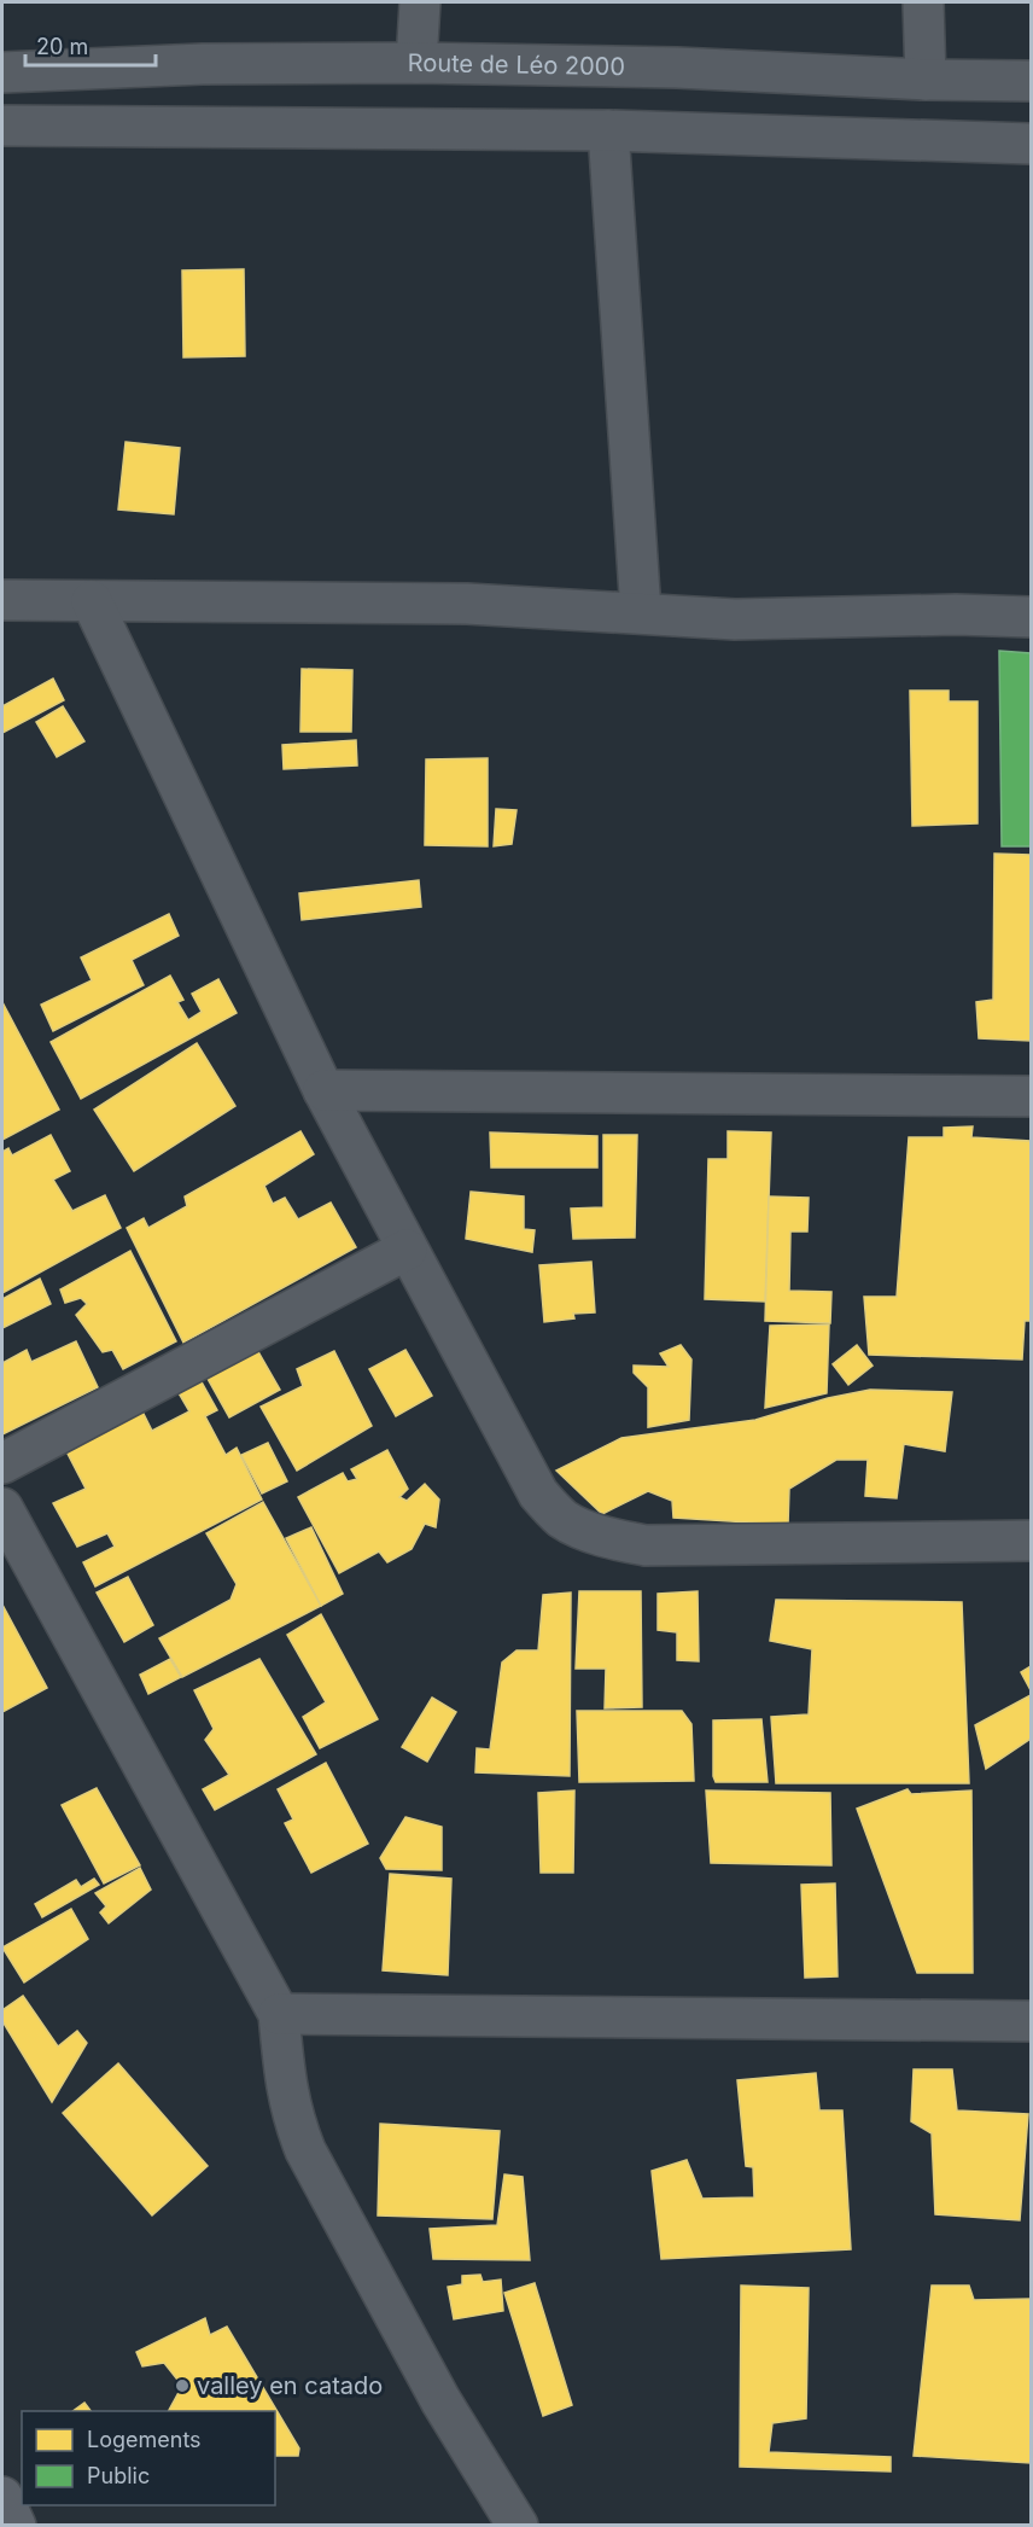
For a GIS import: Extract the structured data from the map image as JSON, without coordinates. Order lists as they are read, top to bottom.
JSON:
{
  "streets": {
    "street": ["Route de Léo 2000"]
  },
  "places": ["valley en catado"],
  "legend": ["Logements", "Public"],
  "scale_bar": "20 m"
}
